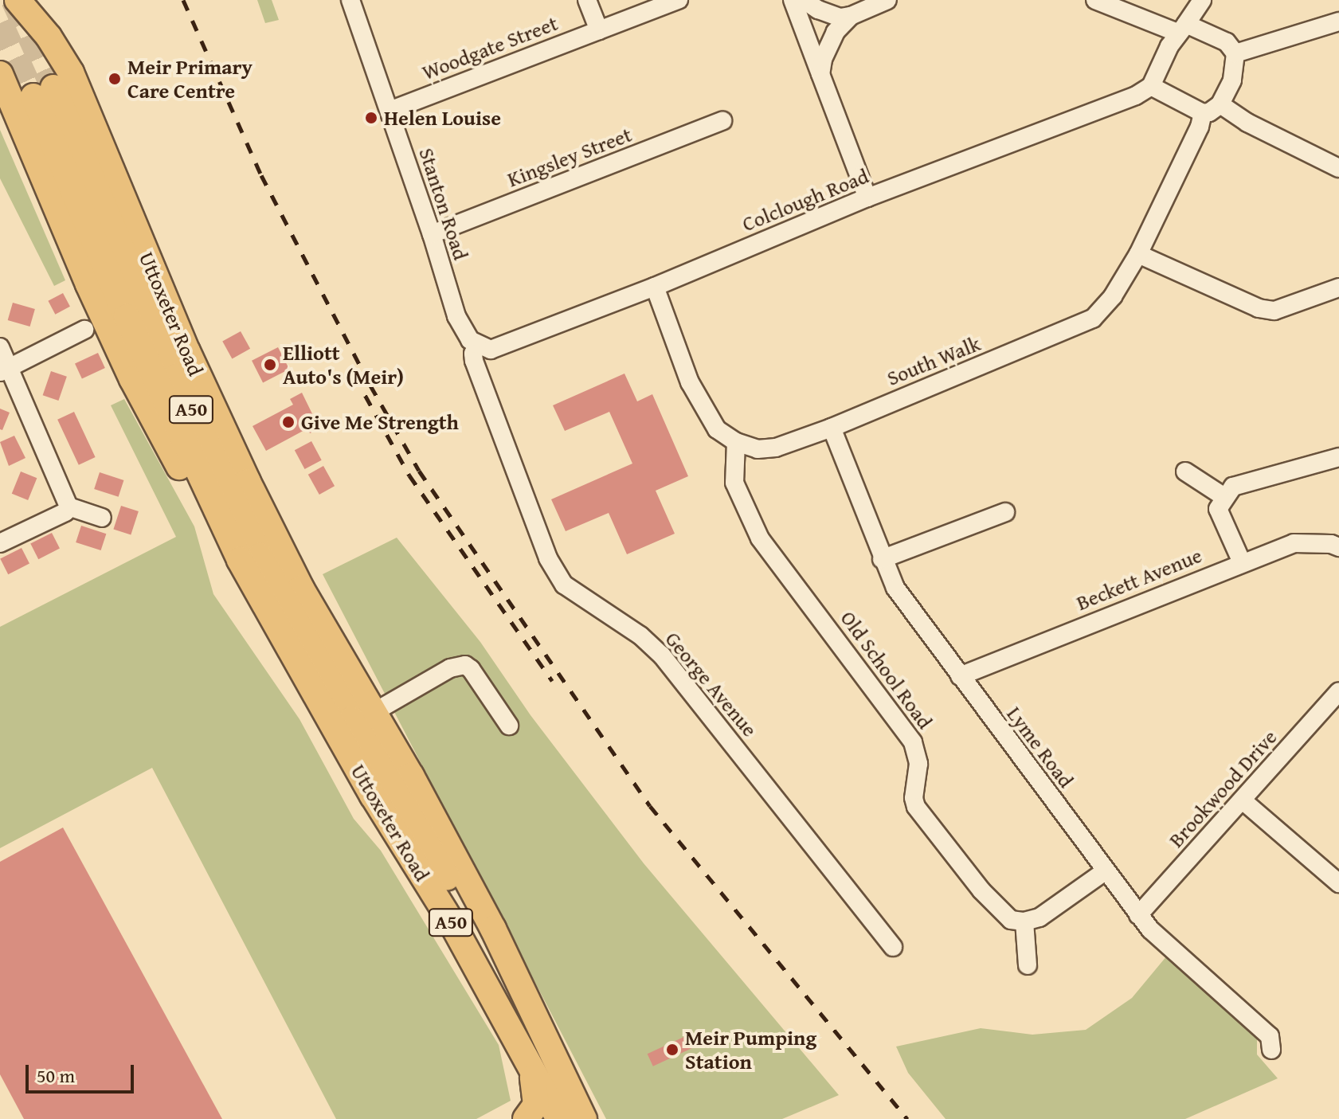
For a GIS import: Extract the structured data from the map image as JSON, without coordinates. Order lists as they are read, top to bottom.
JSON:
{
  "streets": {
    "highway": ["Uttoxeter Road", "A50"],
    "street": [
      "Woodgate Street",
      "Kingsley Street",
      "Colclough Road",
      "Stanton Road",
      "South Walk",
      "Beckett Avenue",
      "Old School Road",
      "George Avenue",
      "Lyme Road",
      "Brookwood Drive"
    ]
  },
  "crossings": [
    ["Woodgate Street", "Stanton Road"],
    ["Kingsley Street", "Stanton Road"],
    ["Colclough Road", "Stanton Road"],
    ["Colclough Road", "South Walk"],
    ["Colclough Road", "George Avenue"],
    ["Stanton Road", "George Avenue"],
    ["Uttoxeter Road", "A50"],
    ["South Walk", "Old School Road"],
    ["South Walk", "Lyme Road"],
    ["Beckett Avenue", "Lyme Road"],
    ["Lyme Road", "Brookwood Drive"]
  ],
  "places": [
    "Meir Primary Care Centre",
    "Helen Louise",
    "Elliott Auto's (Meir)",
    "Give Me Strength",
    "Meir Pumping Station"
  ],
  "scale_bar": "50 m"
}
